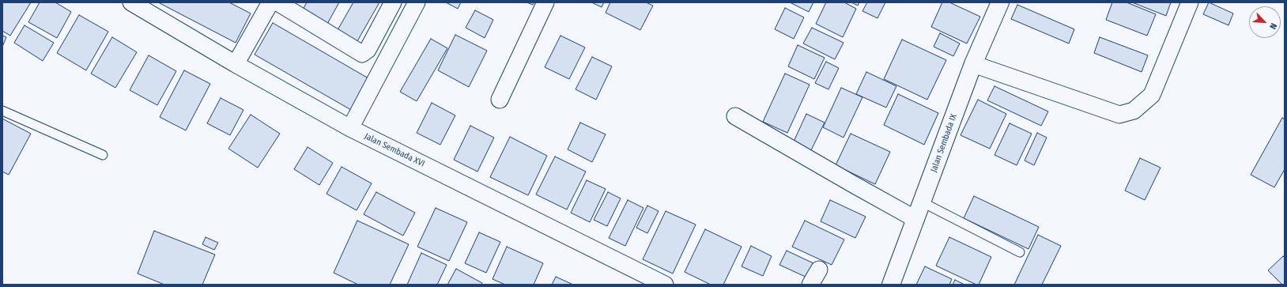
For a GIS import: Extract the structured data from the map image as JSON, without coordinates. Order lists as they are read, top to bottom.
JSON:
{
  "streets": {
    "street": ["Jalan Sembada IX", "Jalan Sembada XVI"]
  },
  "north": "bottom right"
}
